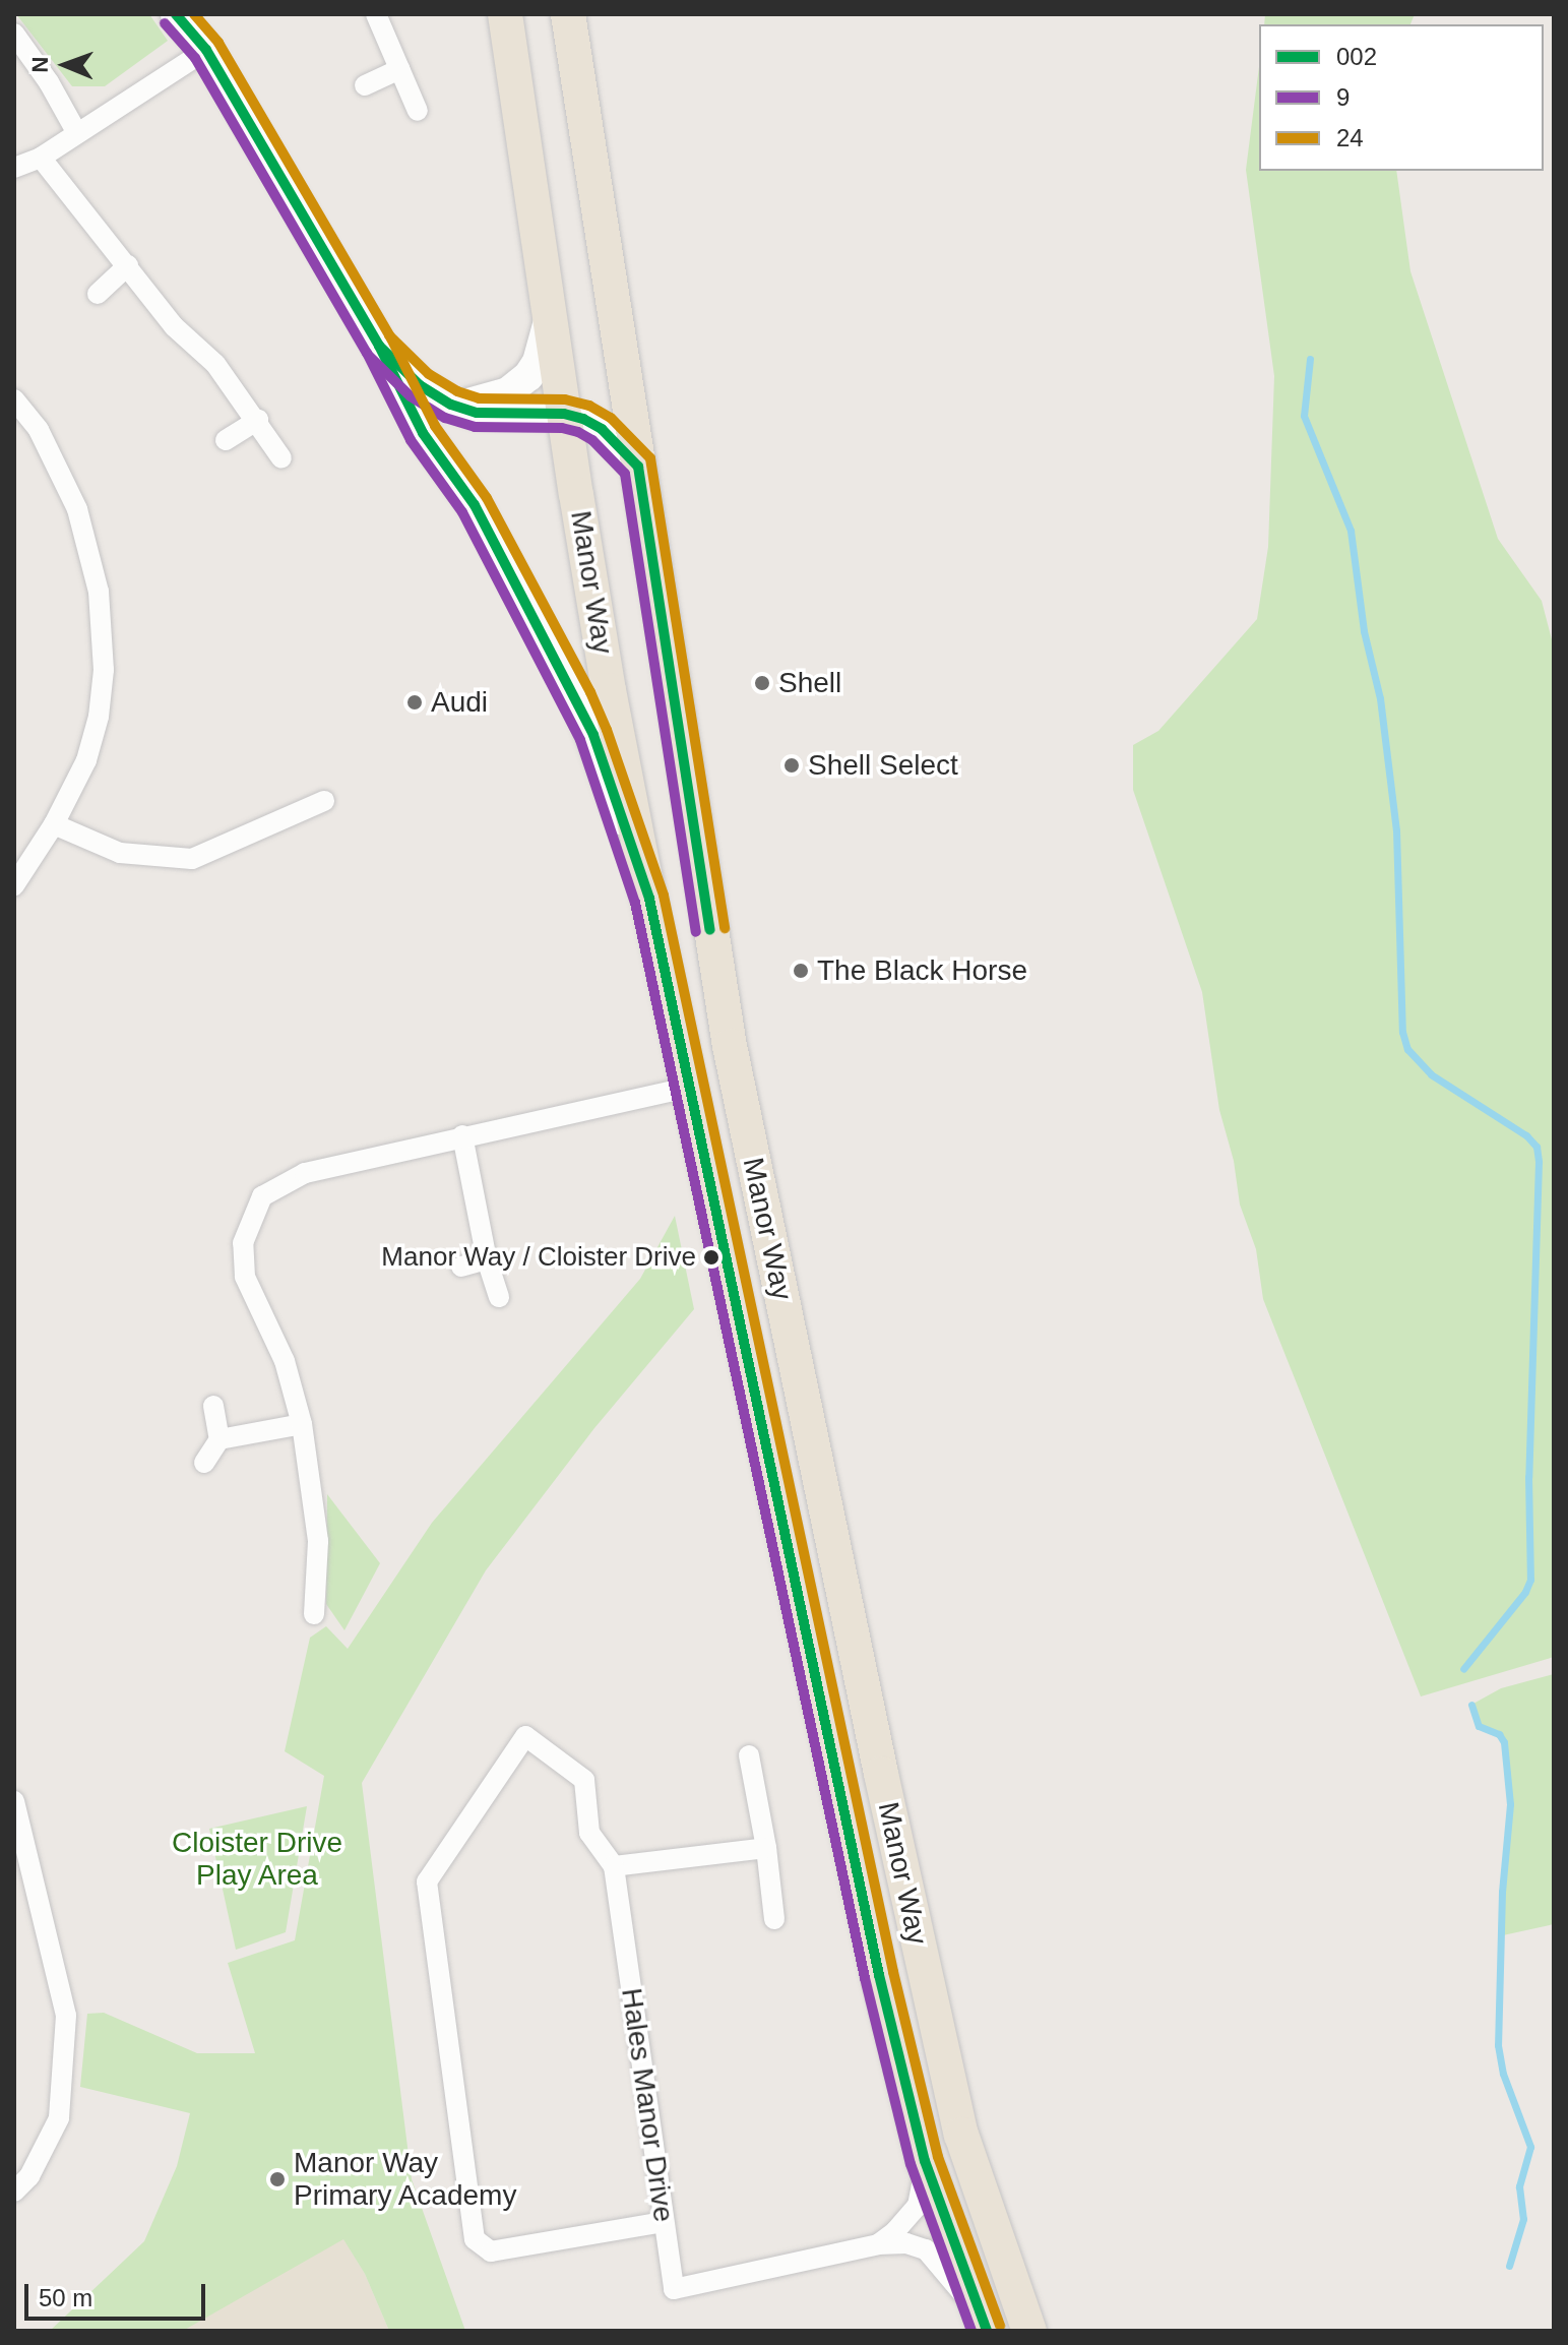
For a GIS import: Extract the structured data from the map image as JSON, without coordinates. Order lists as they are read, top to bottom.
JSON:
{
  "streets": {
    "highway": ["Manor Way"],
    "street": ["Hales Manor Drive"]
  },
  "crossings": [
    ["Manor Way", "Hales Manor Drive"]
  ],
  "parks": ["Cloister Drive Play Area"],
  "places": [
    "Shell",
    "Audi",
    "Shell Select",
    "The Black Horse",
    "Manor Way / Cloister Drive",
    "Manor Way Primary Academy"
  ],
  "lines": ["transit line 002", "transit line 24", "transit line 9"],
  "legend": ["002", "9", "24"],
  "scale_bar": "50 m",
  "north": "left"
}
